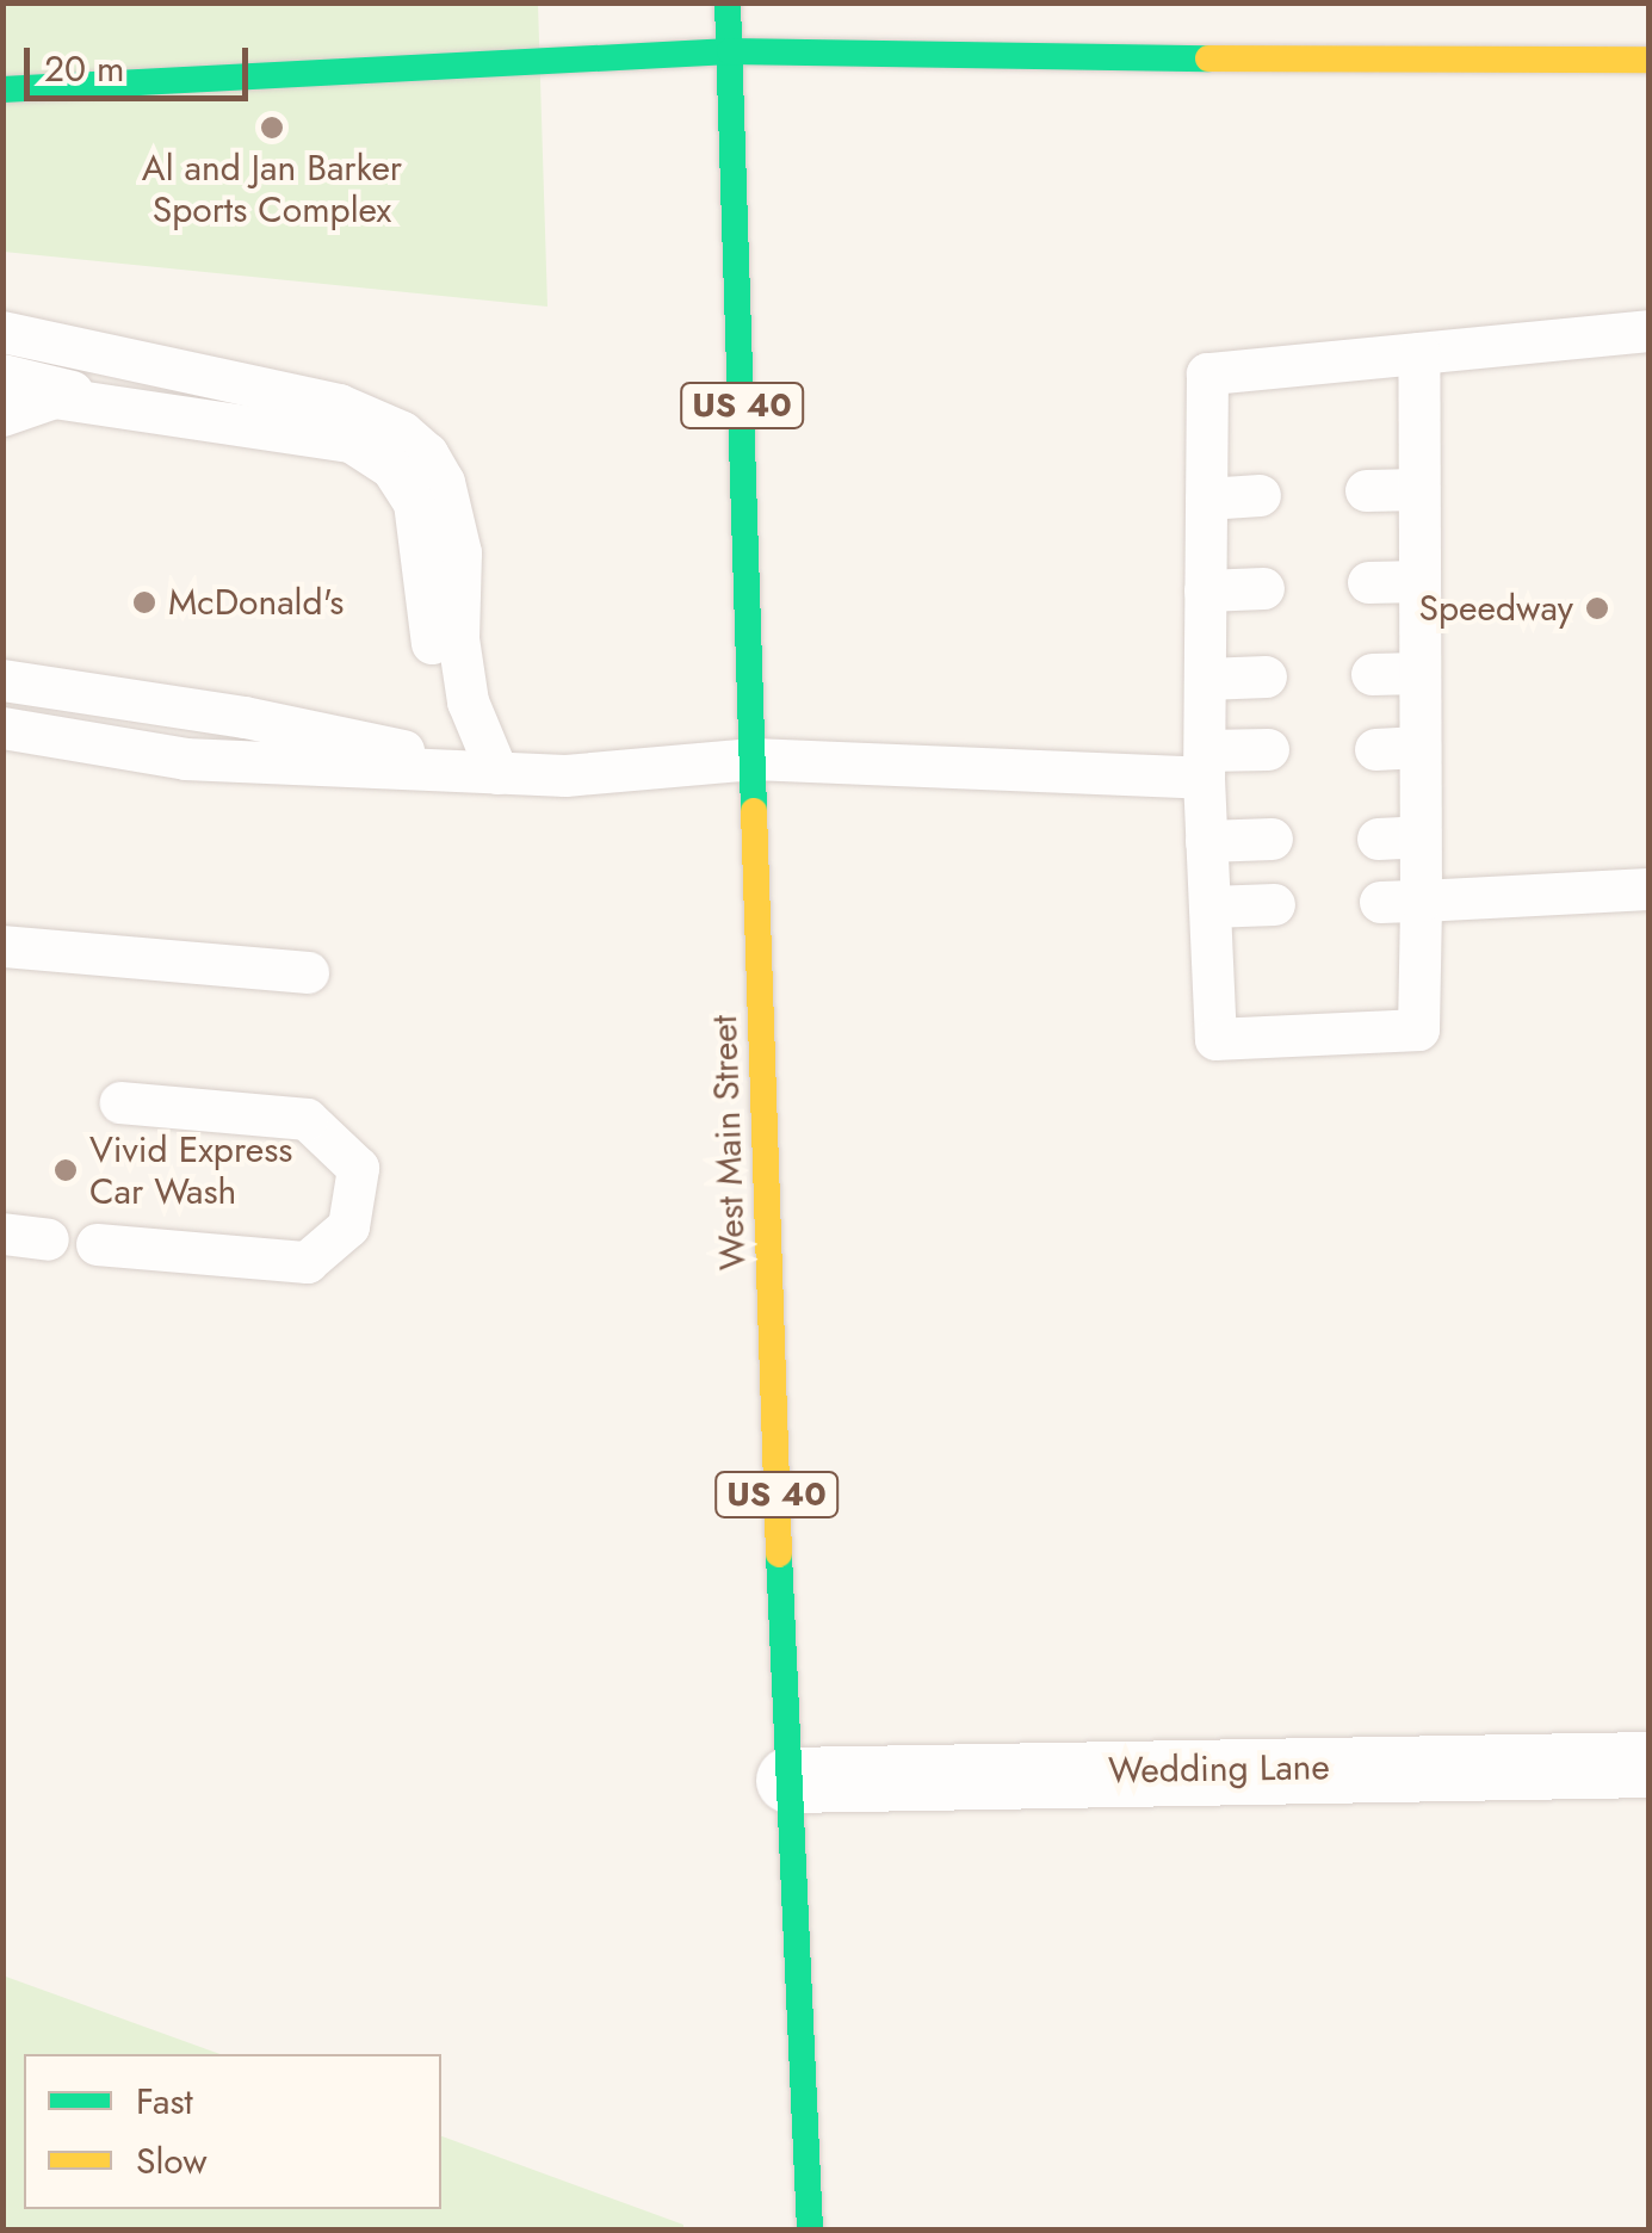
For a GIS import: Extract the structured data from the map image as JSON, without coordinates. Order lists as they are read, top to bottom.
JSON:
{
  "streets": {
    "main road": ["US 40", "West Main Street"],
    "street": ["Wedding Lane"]
  },
  "crossings": [
    ["West Main Street", "Wedding Lane"]
  ],
  "places": [
    "Al and Jan Barker Sports Complex",
    "McDonald's",
    "Speedway",
    "Vivid Express Car Wash"
  ],
  "legend": ["Fast", "Slow"],
  "scale_bar": "20 m"
}
